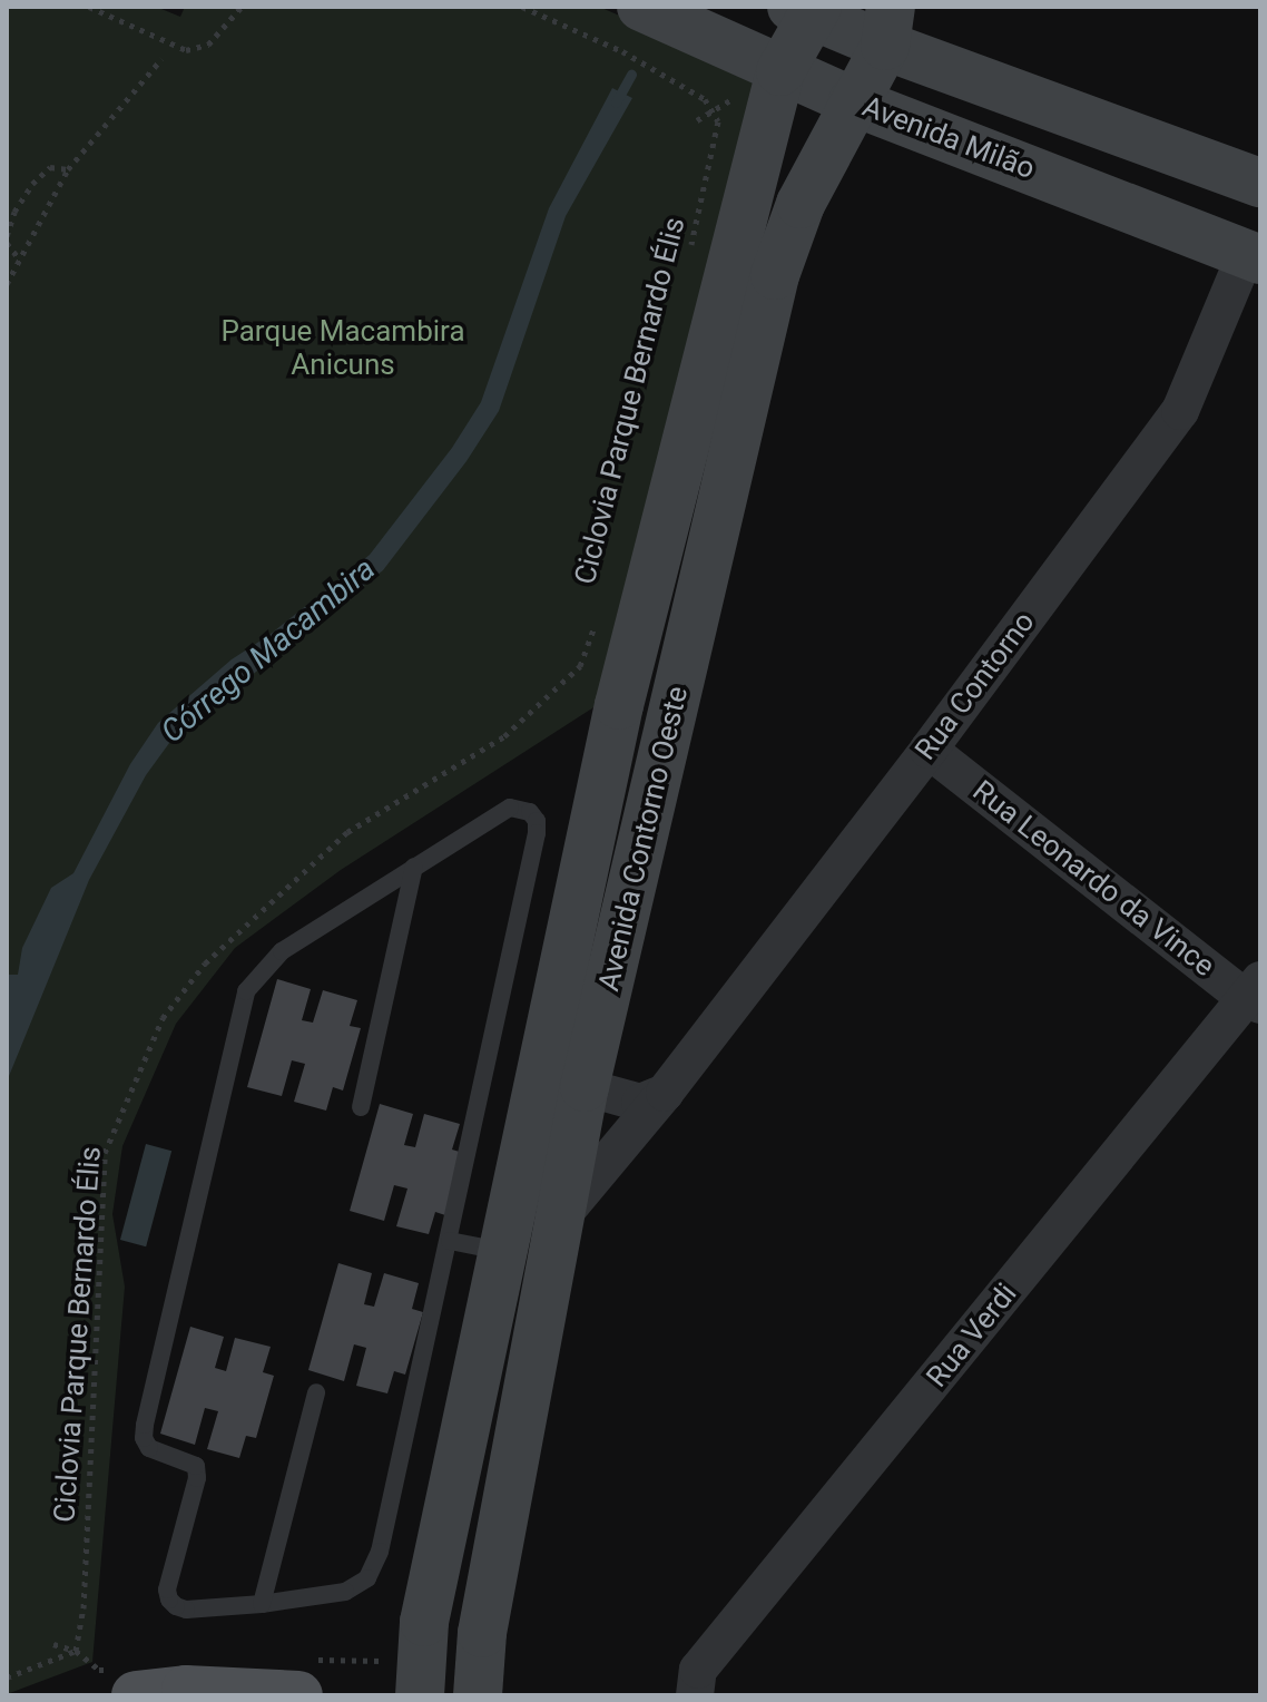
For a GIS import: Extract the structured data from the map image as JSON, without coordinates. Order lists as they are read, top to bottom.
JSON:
{
  "streets": {
    "main road": ["Avenida Milão", "Avenida Contorno Oeste"],
    "street": ["Rua Contorno", "Rua Leonardo da Vince", "Rua Verdi"],
    "path": ["Ciclovia Parque Bernardo Élis"]
  },
  "crossings": [
    ["Avenida Milão", "Rua Contorno"],
    ["Avenida Milão", "Avenida Contorno Oeste"],
    ["Rua Contorno", "Avenida Contorno Oeste"],
    ["Rua Contorno", "Rua Leonardo da Vince"],
    ["Rua Leonardo da Vince", "Rua Verdi"]
  ],
  "water": ["Córrego Macambira"],
  "parks": ["Parque Macambira Anicuns"]
}
